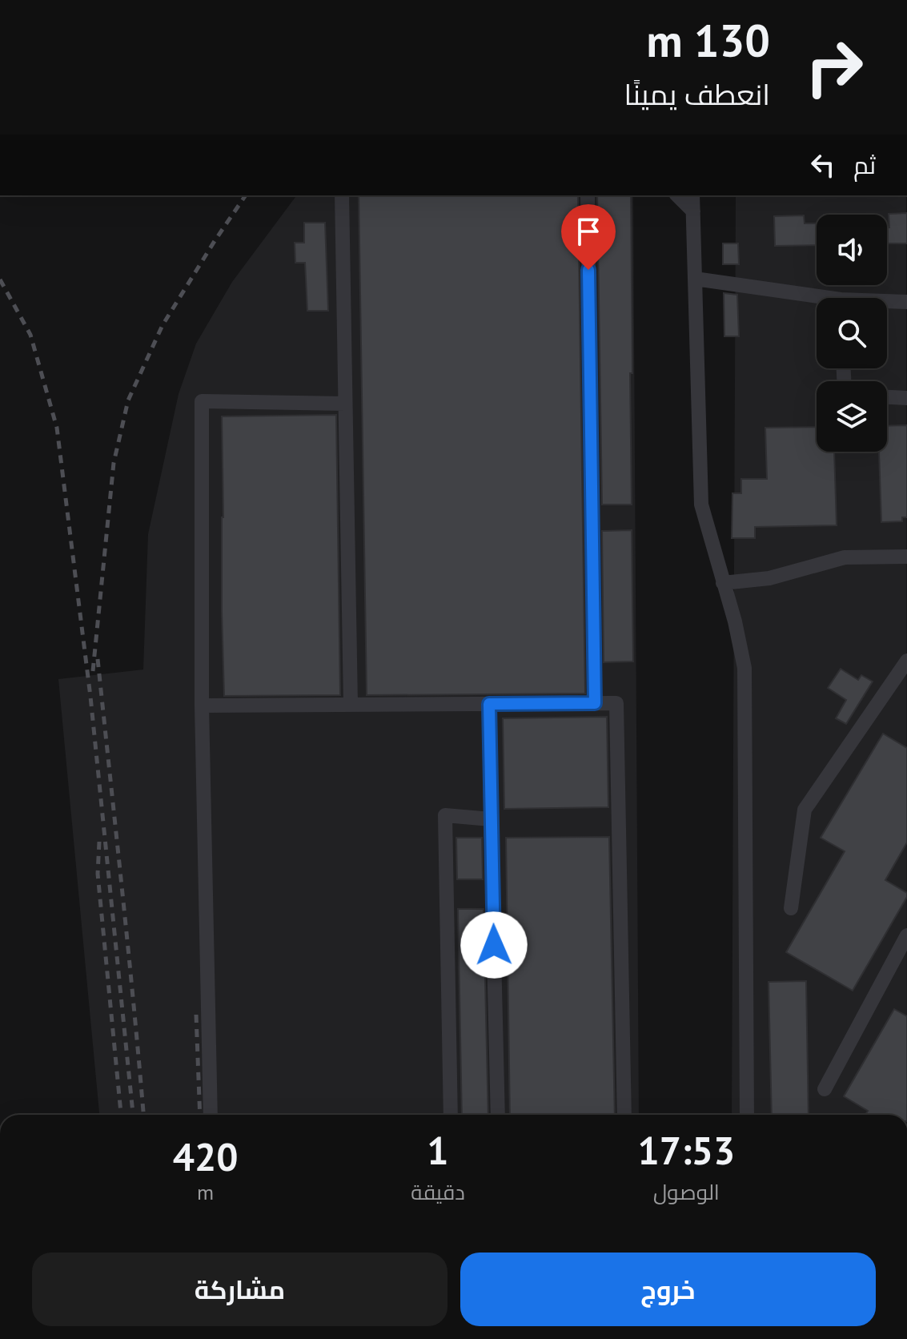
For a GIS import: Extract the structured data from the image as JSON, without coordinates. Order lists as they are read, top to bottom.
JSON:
{
  "page": {
    "turn": ["130 m", "انعطف يمينًا"],
    "then": "ثم",
    "eta": [
      "17:53",
      "الوصول",
      "1",
      "دقيقة",
      "420",
      "m"
    ],
    "buttons": ["خروج", "مشاركة"]
  }
}
